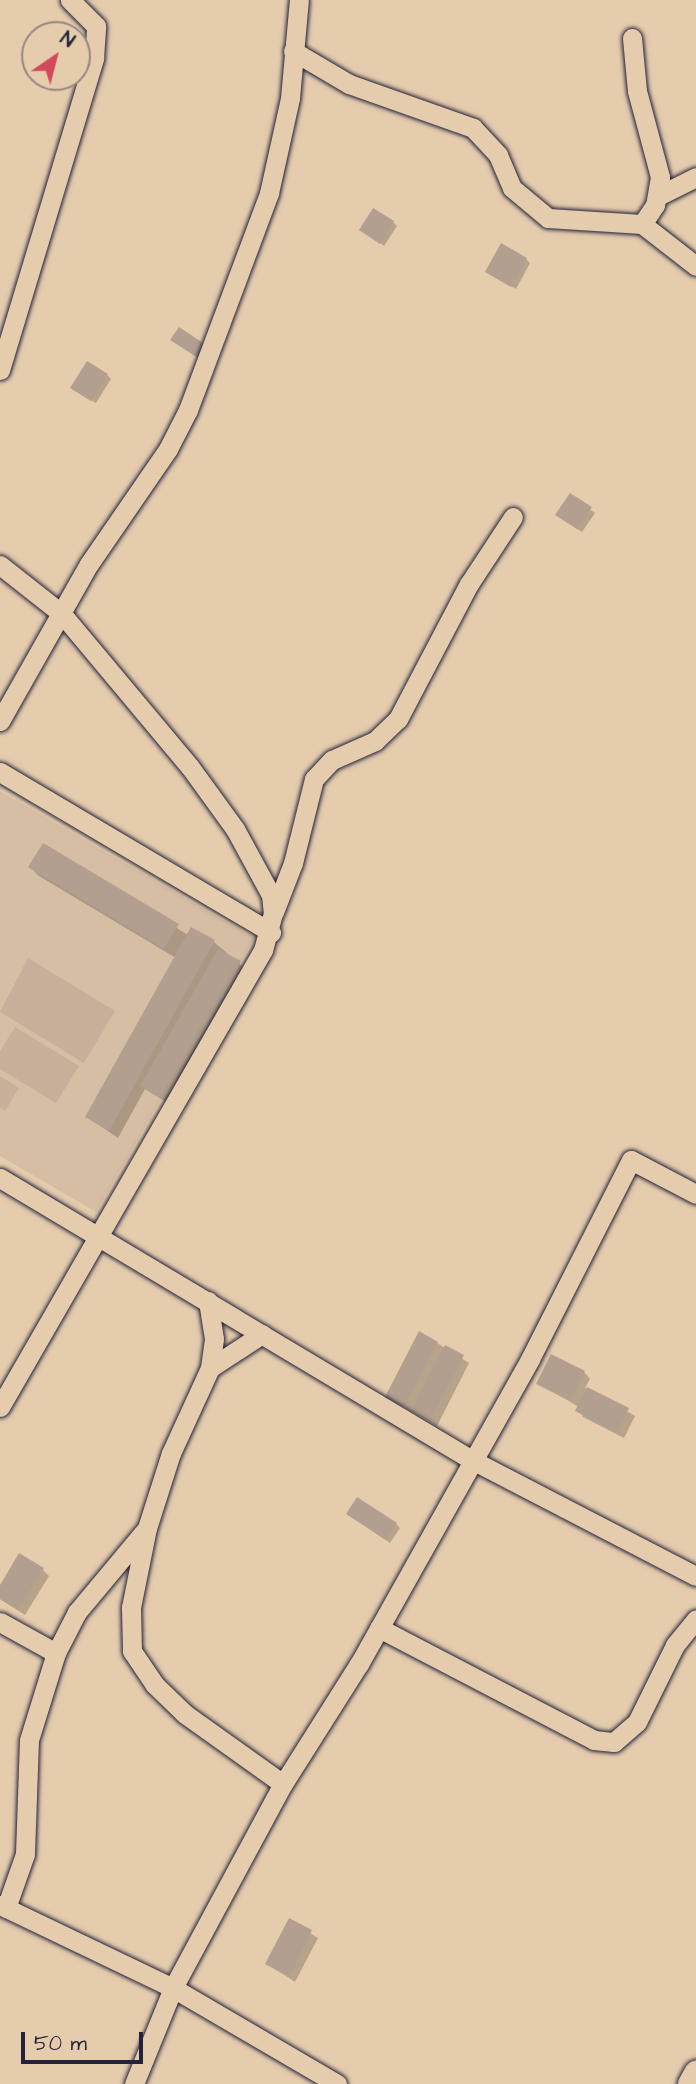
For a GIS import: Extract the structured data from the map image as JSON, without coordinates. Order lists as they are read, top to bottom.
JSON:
{
  "scale_bar": "50 m",
  "north": "top right"
}
